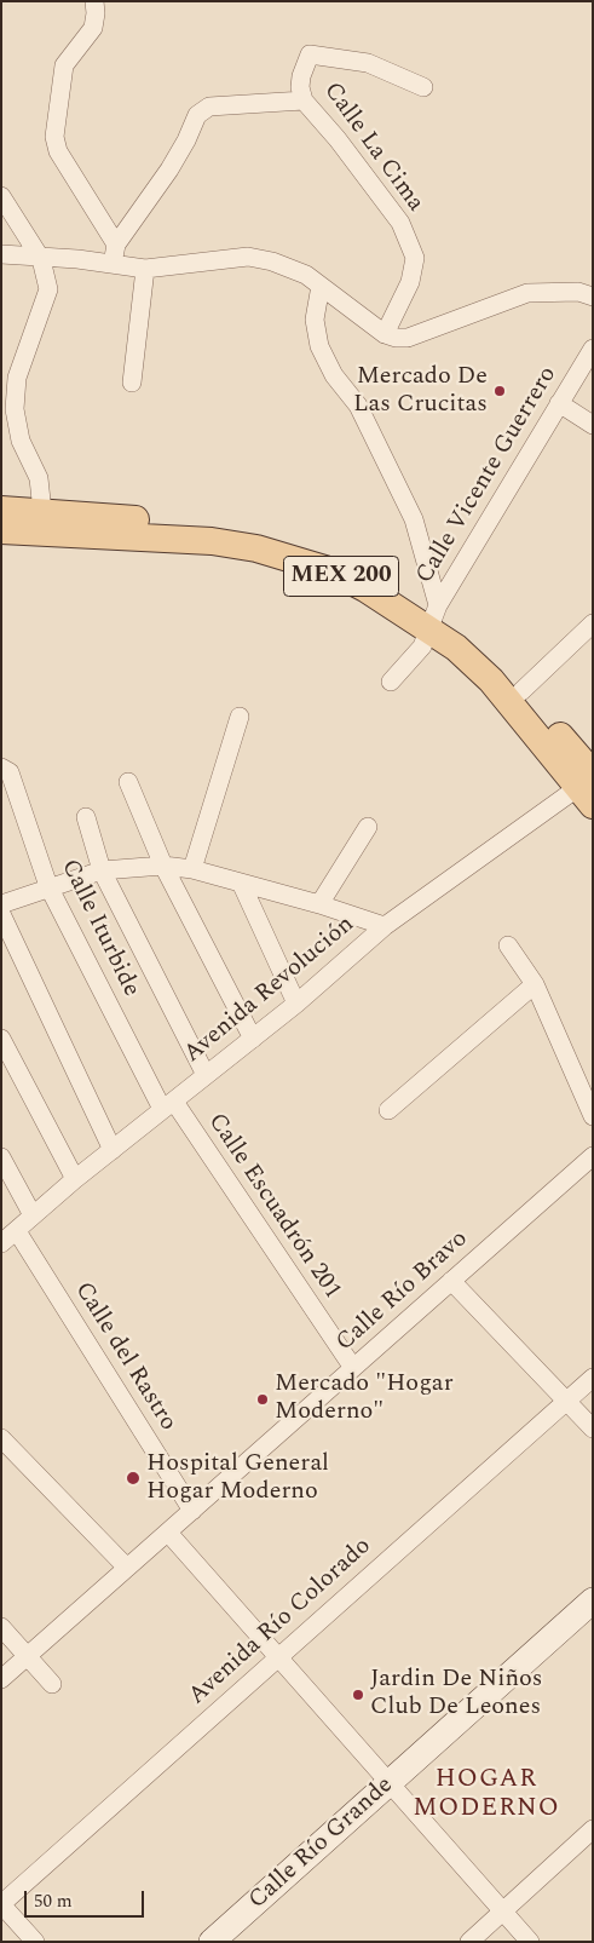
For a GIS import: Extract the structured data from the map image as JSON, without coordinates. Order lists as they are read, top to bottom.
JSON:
{
  "streets": {
    "main road": ["MEX 200"],
    "street": [
      "Calle La Cima",
      "Calle Vicente Guerrero",
      "Calle Iturbide",
      "Avenida Revolución",
      "Calle Escuadrón 201",
      "Calle Río Bravo",
      "Calle del Rastro",
      "Avenida Río Colorado",
      "Calle Río Grande"
    ]
  },
  "crossings": [
    ["Calle Vicente Guerrero", "MEX 200"],
    ["MEX 200", "Avenida Revolución"],
    ["Calle Iturbide", "Avenida Revolución"],
    ["Calle Iturbide", "Calle Escuadrón 201"],
    ["Avenida Revolución", "Calle Escuadrón 201"],
    ["Avenida Revolución", "Calle del Rastro"],
    ["Calle Escuadrón 201", "Calle Río Bravo"],
    ["Calle Río Bravo", "Calle del Rastro"]
  ],
  "districts": ["HOGAR MODERNO"],
  "places": [
    "Mercado De Las Crucitas",
    "Mercado \"Hogar Moderno\"",
    "Hospital General Hogar Moderno",
    "Jardin De Niños Club De Leones"
  ],
  "scale_bar": "50 m"
}
